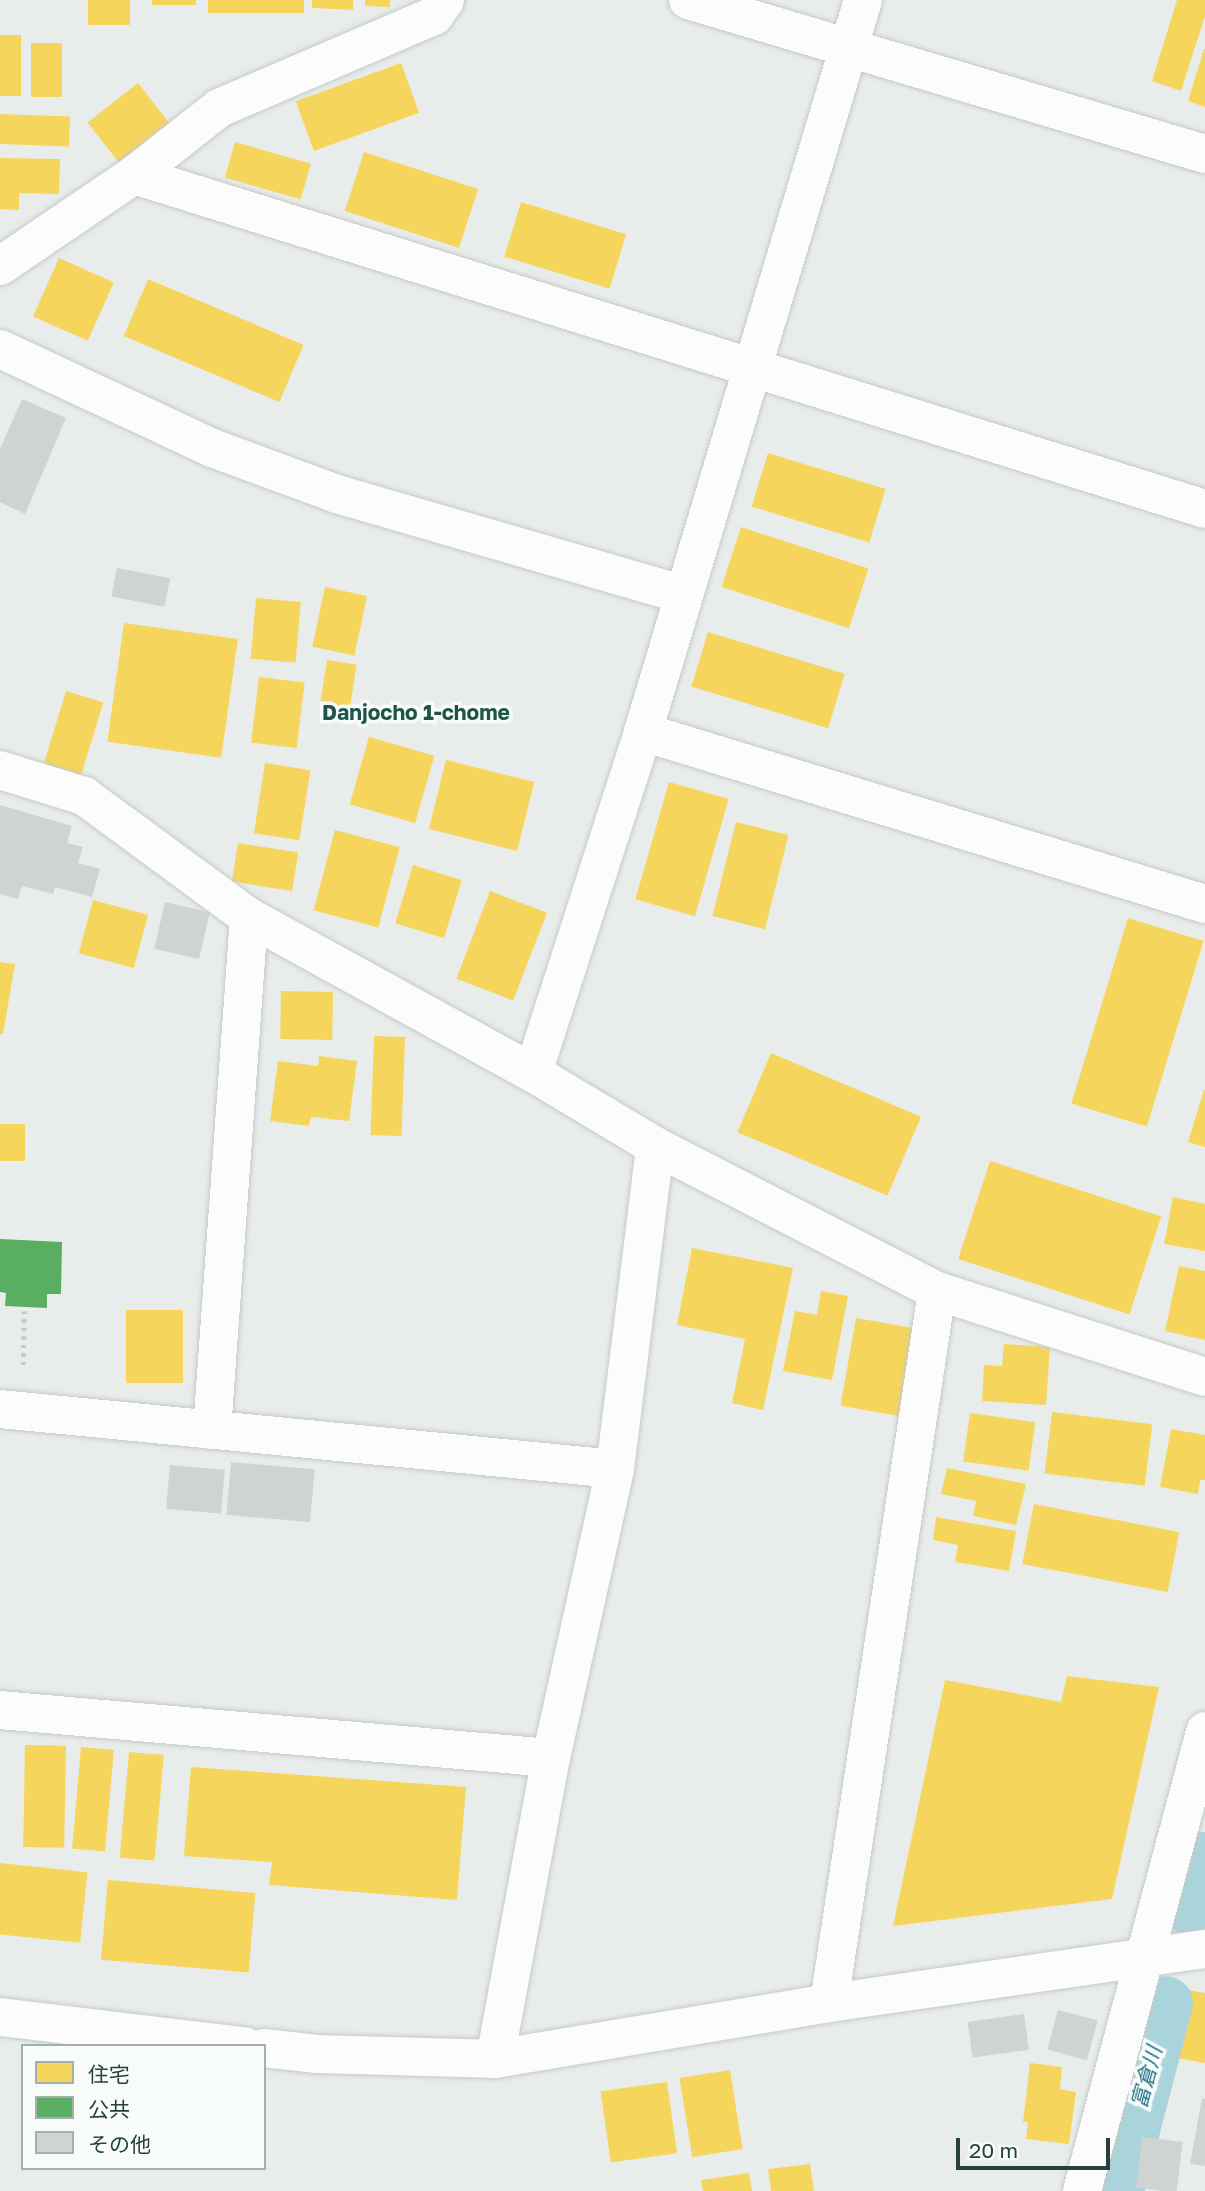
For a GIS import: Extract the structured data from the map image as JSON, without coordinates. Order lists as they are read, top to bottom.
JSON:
{
  "districts": ["Danjocho 1-chome"],
  "water": ["富倉川"],
  "legend": ["住宅", "公共", "その他"],
  "scale_bar": "20 m"
}
